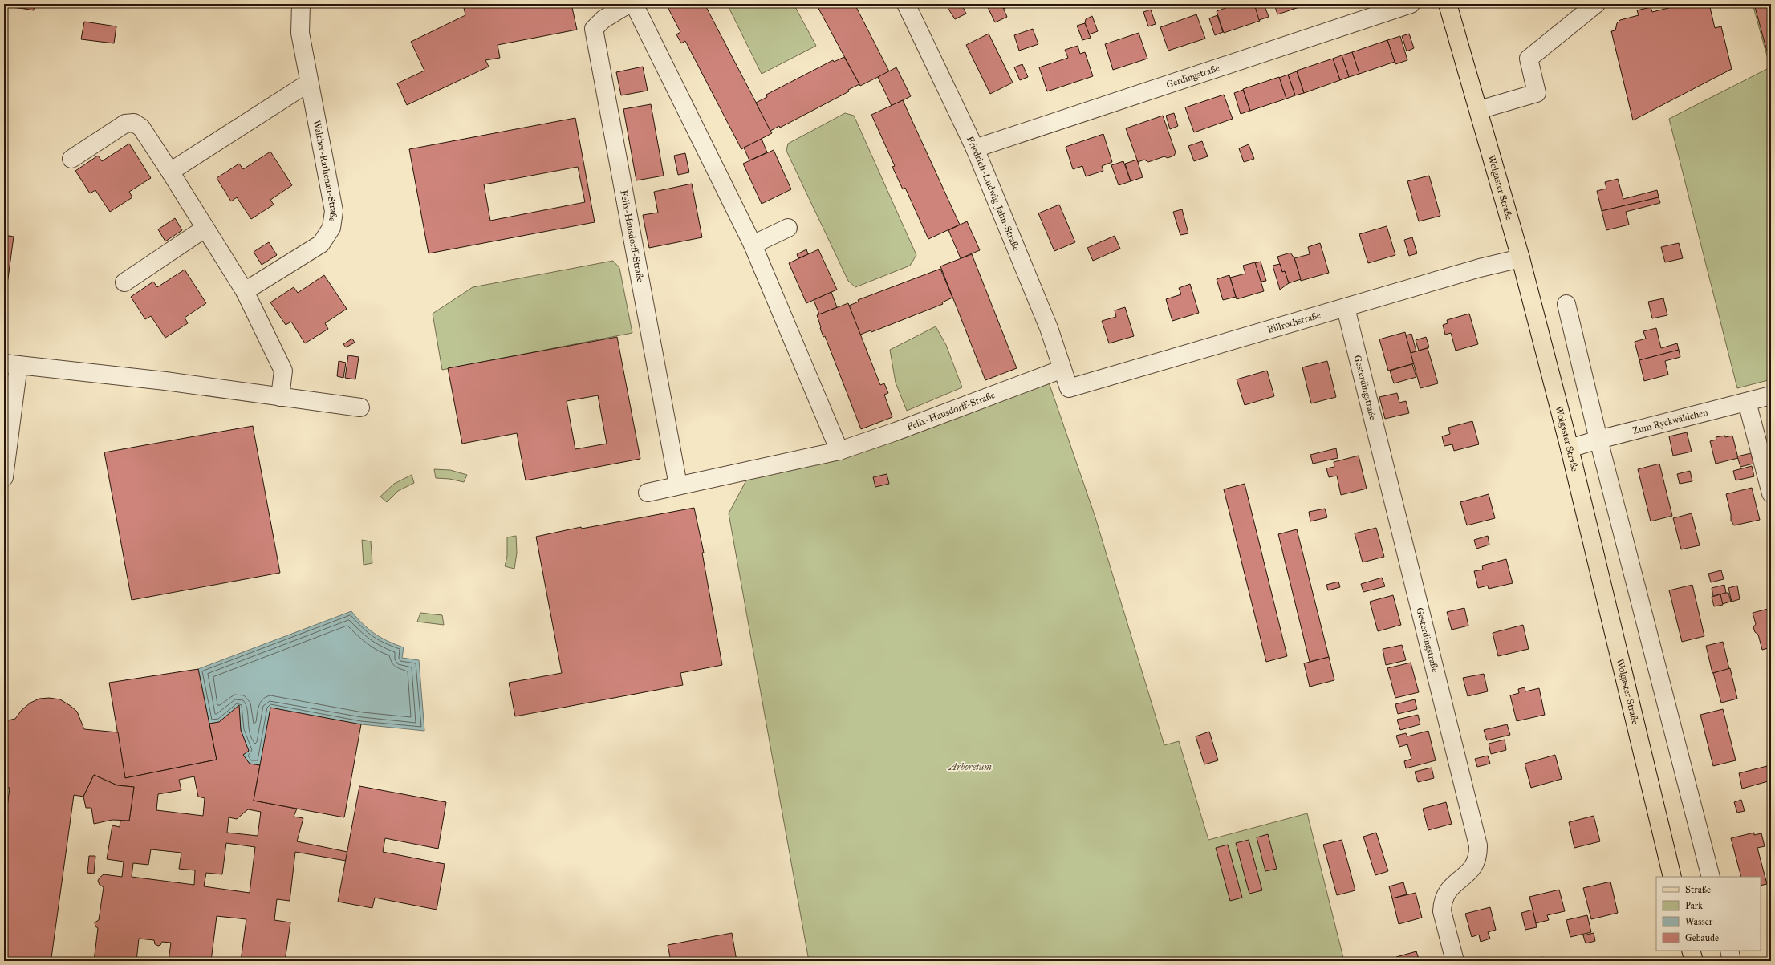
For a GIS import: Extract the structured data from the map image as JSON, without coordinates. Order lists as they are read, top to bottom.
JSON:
{
  "streets": {
    "main road": ["Wolgaster Straße"],
    "street": [
      "Gerdingstraße",
      "Walther-Rathenau-Straße",
      "Friedrich-Ludwig-Jahn-Straße",
      "Felix-Hausdorff-Straße",
      "Billrothstraße",
      "Gesterdingstraße",
      "Zum Ryckwäldchen"
    ]
  },
  "crossings": [
    ["Gerdingstraße", "Friedrich-Ludwig-Jahn-Straße"],
    ["Wolgaster Straße", "Billrothstraße"],
    ["Wolgaster Straße", "Zum Ryckwäldchen"],
    ["Friedrich-Ludwig-Jahn-Straße", "Felix-Hausdorff-Straße"],
    ["Friedrich-Ludwig-Jahn-Straße", "Billrothstraße"],
    ["Billrothstraße", "Gesterdingstraße"]
  ],
  "parks": ["Arboretum"],
  "legend": [
    "Straße",
    "Park",
    "Wasser",
    "Gebäude"
  ]
}
